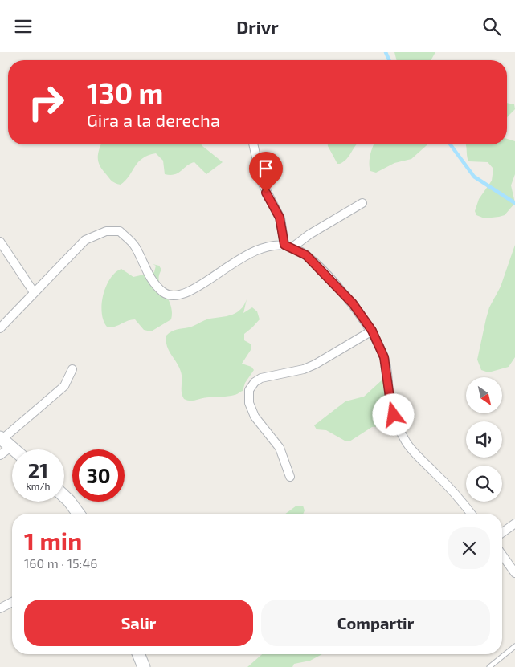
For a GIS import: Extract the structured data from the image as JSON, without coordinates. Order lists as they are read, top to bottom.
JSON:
{
  "north": "bottom right",
  "page": {
    "header": "Drivr",
    "turn": ["130 m", "Gira a la derecha"],
    "speed": "21 km/h",
    "limit": "30",
    "heading": ["1 min", "160 m · 15:46"],
    "buttons": ["Salir", "Compartir"]
  }
}
